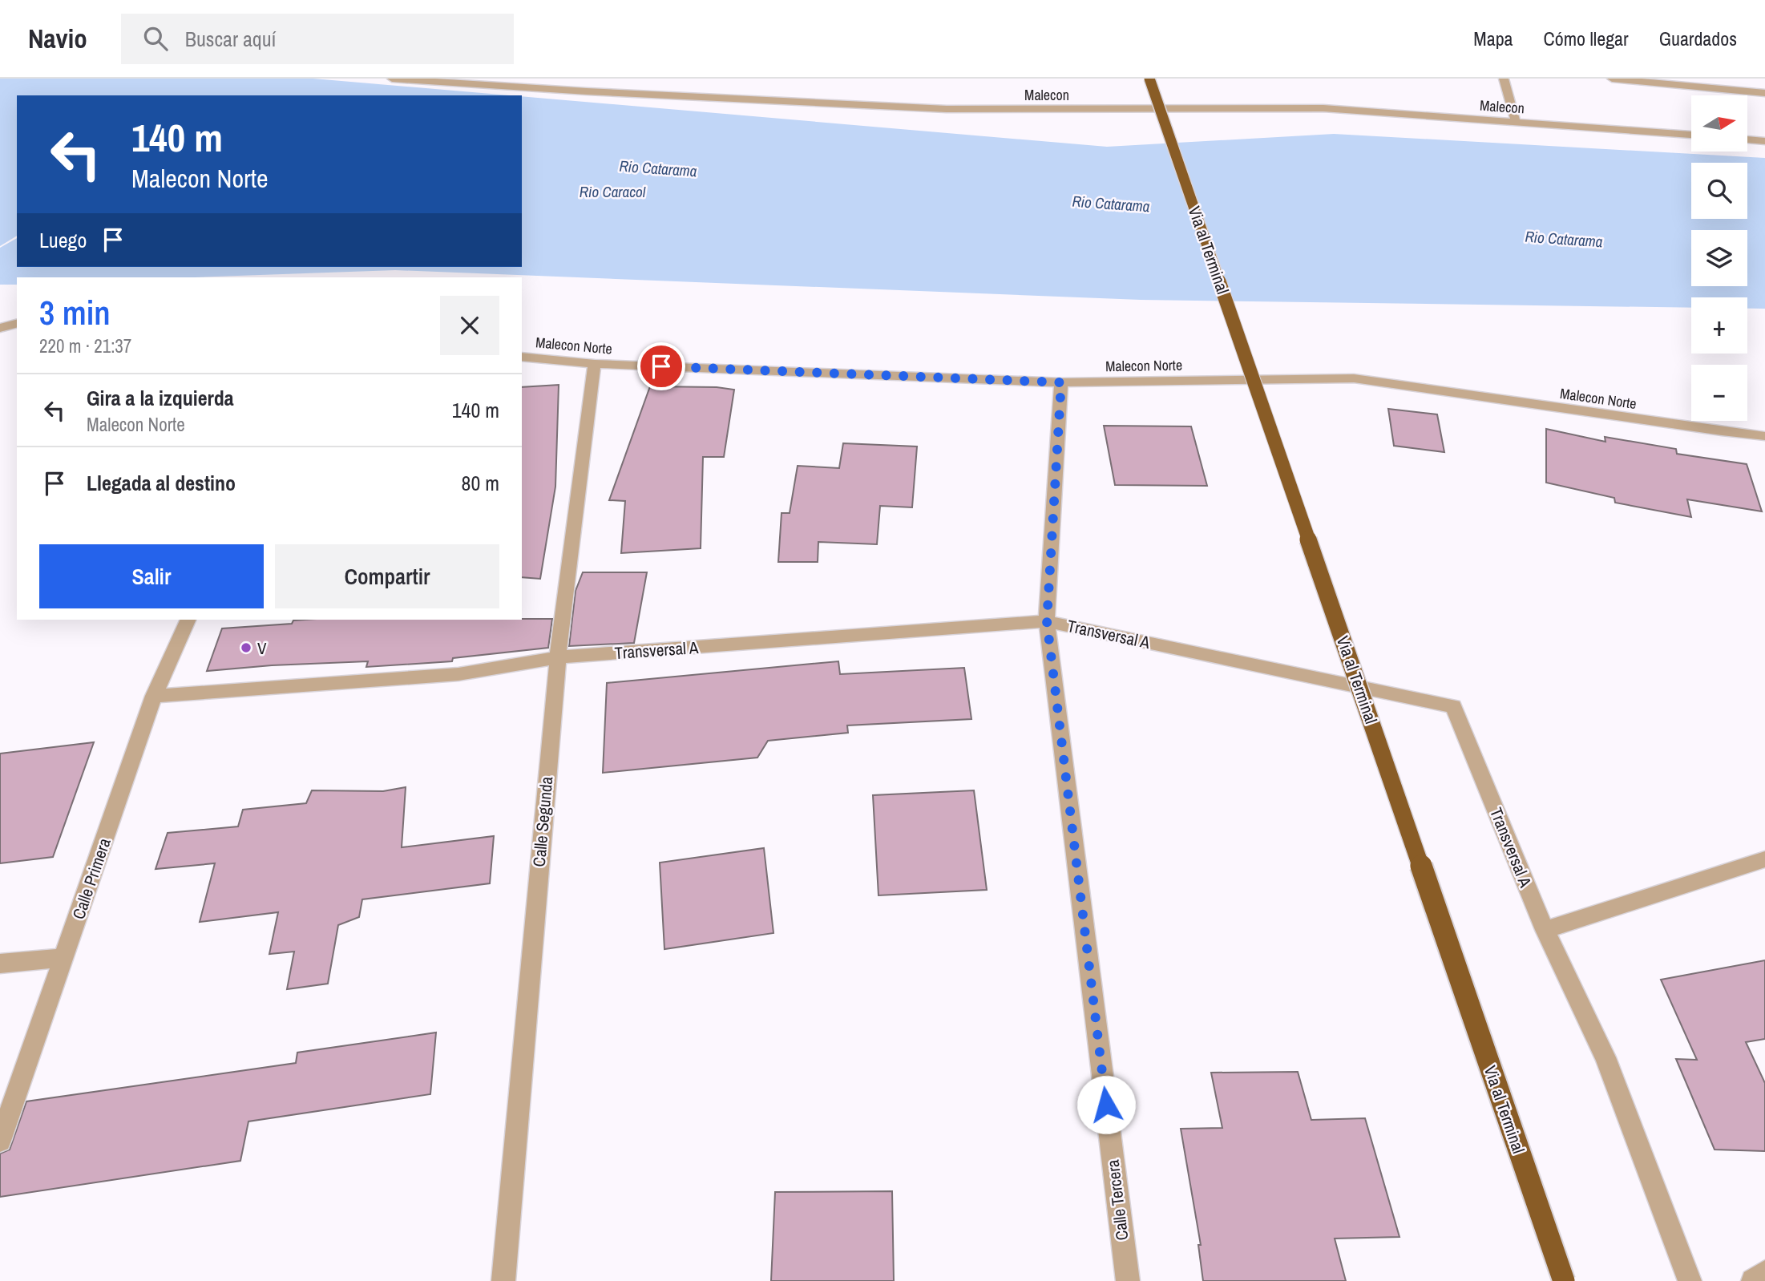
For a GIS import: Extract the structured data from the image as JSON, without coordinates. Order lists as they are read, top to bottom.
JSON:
{
  "streets": {
    "highway": ["Via al Terminal"],
    "street": [
      "Malecon",
      "Malecon Norte",
      "Transversal A",
      "Calle Segunda",
      "Calle Primera",
      "Calle Tercera"
    ]
  },
  "crossings": [
    ["Malecon Norte", "Calle Segunda"],
    ["Malecon Norte", "Calle Tercera"],
    ["Transversal A", "Calle Segunda"],
    ["Transversal A", "Calle Primera"],
    ["Transversal A", "Calle Tercera"]
  ],
  "water": ["Rio Catarama", "Rio Caracol"],
  "places": ["V"],
  "north": "right",
  "page": {
    "header": "Navio",
    "search": "Buscar aquí",
    "nav": ["Mapa", "Cómo llegar", "Guardados"],
    "map_buttons": ["+", "−"],
    "turn": ["140 m", "Malecon Norte"],
    "then": "Luego",
    "heading": ["3 min", "220 m · 21:37"],
    "list": [
      {
        "name": "Gira a la izquierda",
        "note": "Malecon Norte",
        "value": "140 m"
      },
      {
        "name": "Llegada al destino",
        "value": "80 m"
      }
    ],
    "buttons": ["Salir", "Compartir"]
  }
}
